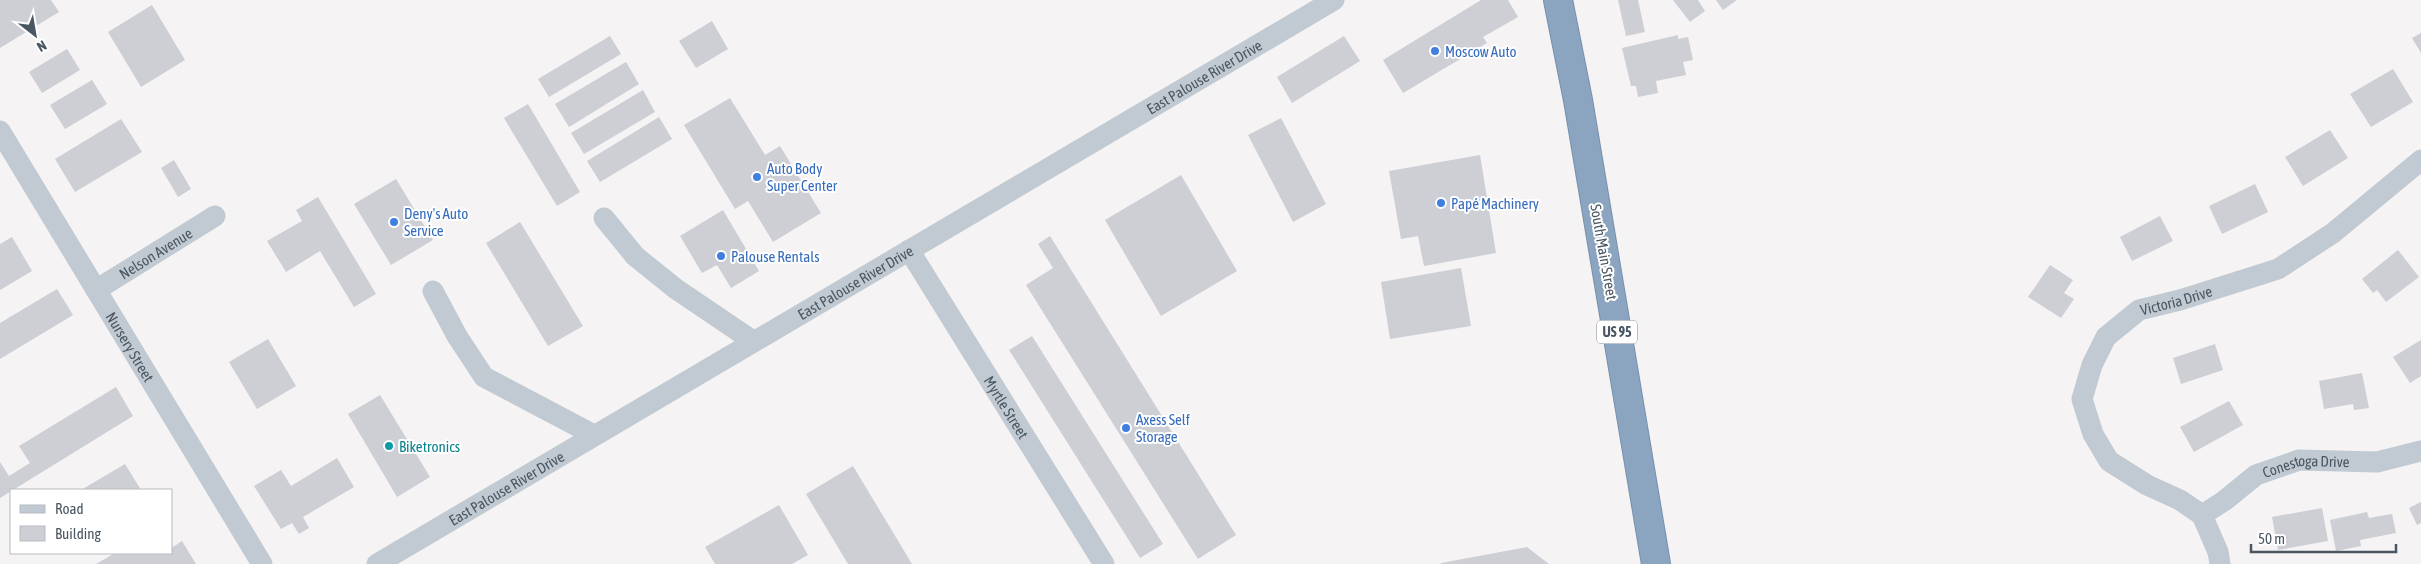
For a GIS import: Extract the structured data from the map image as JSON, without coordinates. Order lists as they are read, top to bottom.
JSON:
{
  "streets": {
    "highway": ["South Main Street", "US 95"],
    "street": [
      "East Palouse River Drive",
      "Nelson Avenue",
      "Victoria Drive",
      "Nursery Street",
      "Myrtle Street",
      "Conestoga Drive"
    ]
  },
  "crossings": [
    ["East Palouse River Drive", "Myrtle Street"],
    ["Nelson Avenue", "Nursery Street"],
    ["Victoria Drive", "Conestoga Drive"]
  ],
  "places": [
    "Moscow Auto",
    "Auto Body Super Center",
    "Papé Machinery",
    "Deny's Auto Service",
    "Palouse Rentals",
    "Axess Self Storage",
    "Biketronics"
  ],
  "legend": ["Road", "Building"],
  "scale_bar": "50 m",
  "north": "bottom right"
}
